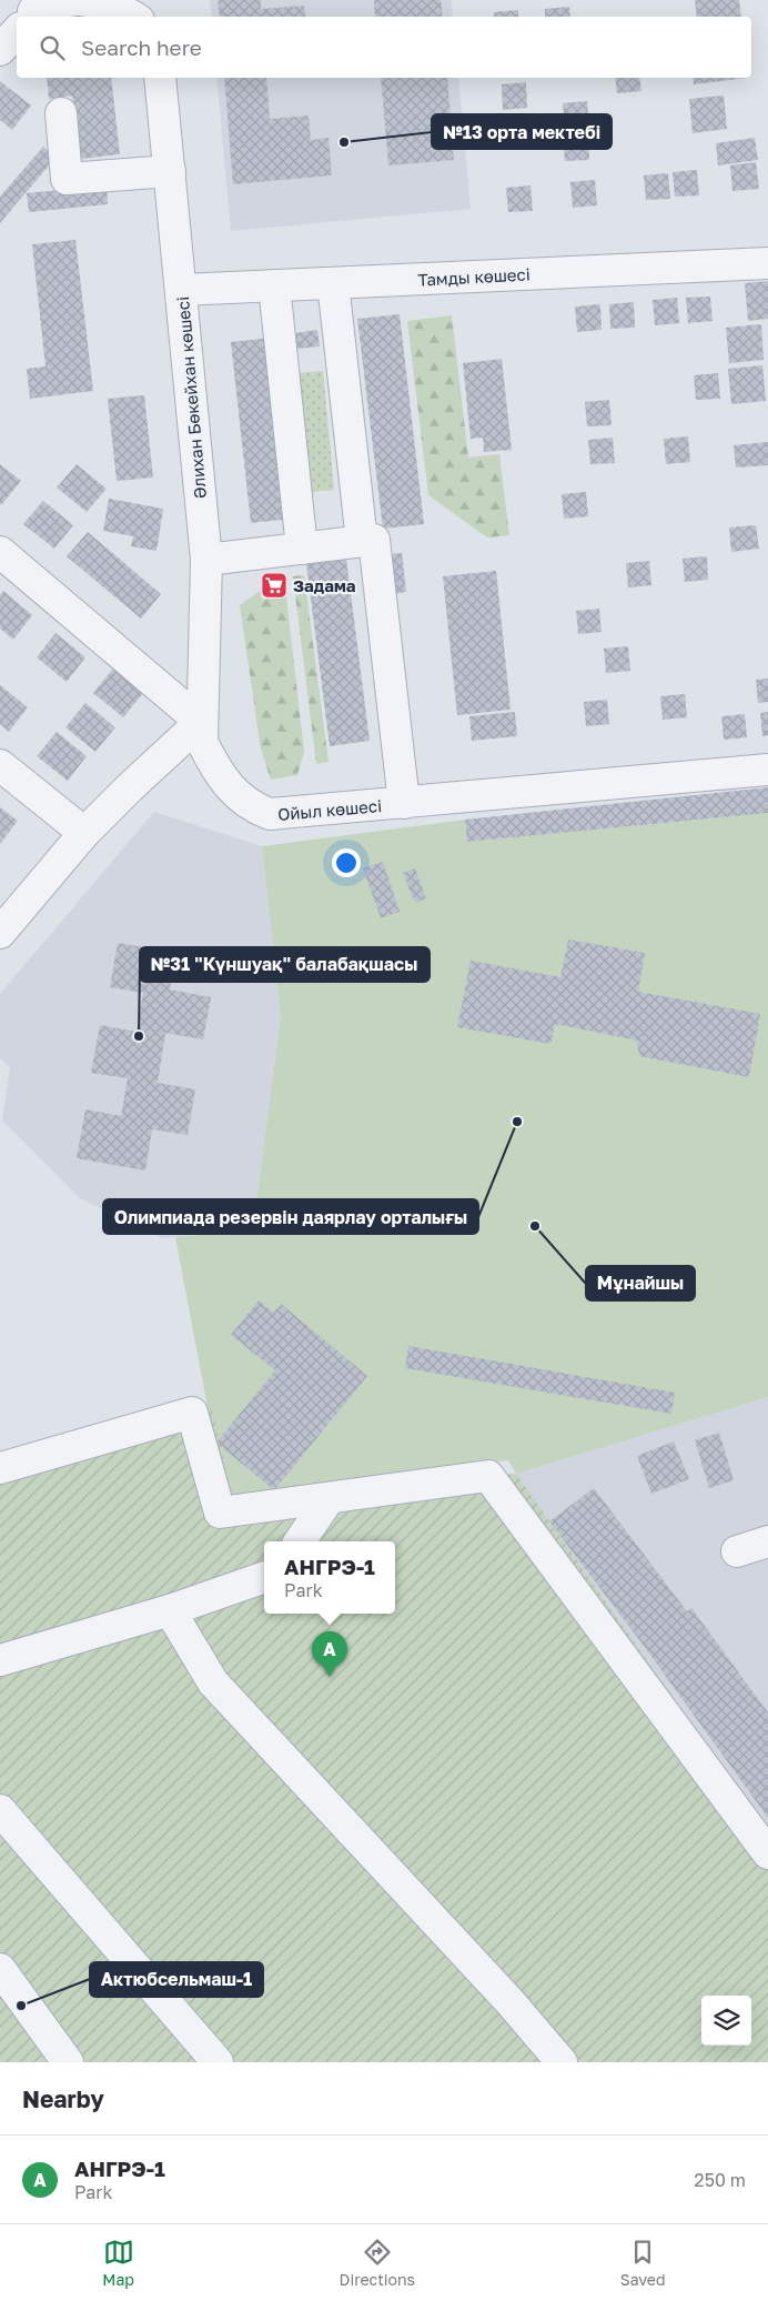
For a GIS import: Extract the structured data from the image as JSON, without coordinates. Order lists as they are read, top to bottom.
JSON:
{
  "streets": {
    "street": ["Тамды көшесі", "Әлихан Бөкейхан көшесі", "Ойыл көшесі"]
  },
  "crossings": [
    ["Тамды көшесі", "Әлихан Бөкейхан көшесі"],
    ["Әлихан Бөкейхан көшесі", "Ойыл көшесі"]
  ],
  "places": {
    "other": [
      "№13 орта мектебі",
      "№31 \"Күншуақ\" балабақшасы",
      "Олимпиада резервін даярлау орталығы",
      "Мұнайшы",
      "Актюбсельмаш-1"
    ],
    "supermarket": ["Задама"]
  },
  "page": {
    "search": "Search here",
    "popup": ["АНГРЭ-1", "Park"],
    "pins": "A",
    "heading": "Nearby",
    "list": [
      {
        "mark": "A",
        "name": "АНГРЭ-1",
        "note": "Park",
        "value": "250 m"
      }
    ],
    "nav": ["Map", "Directions", "Saved"]
  }
}
